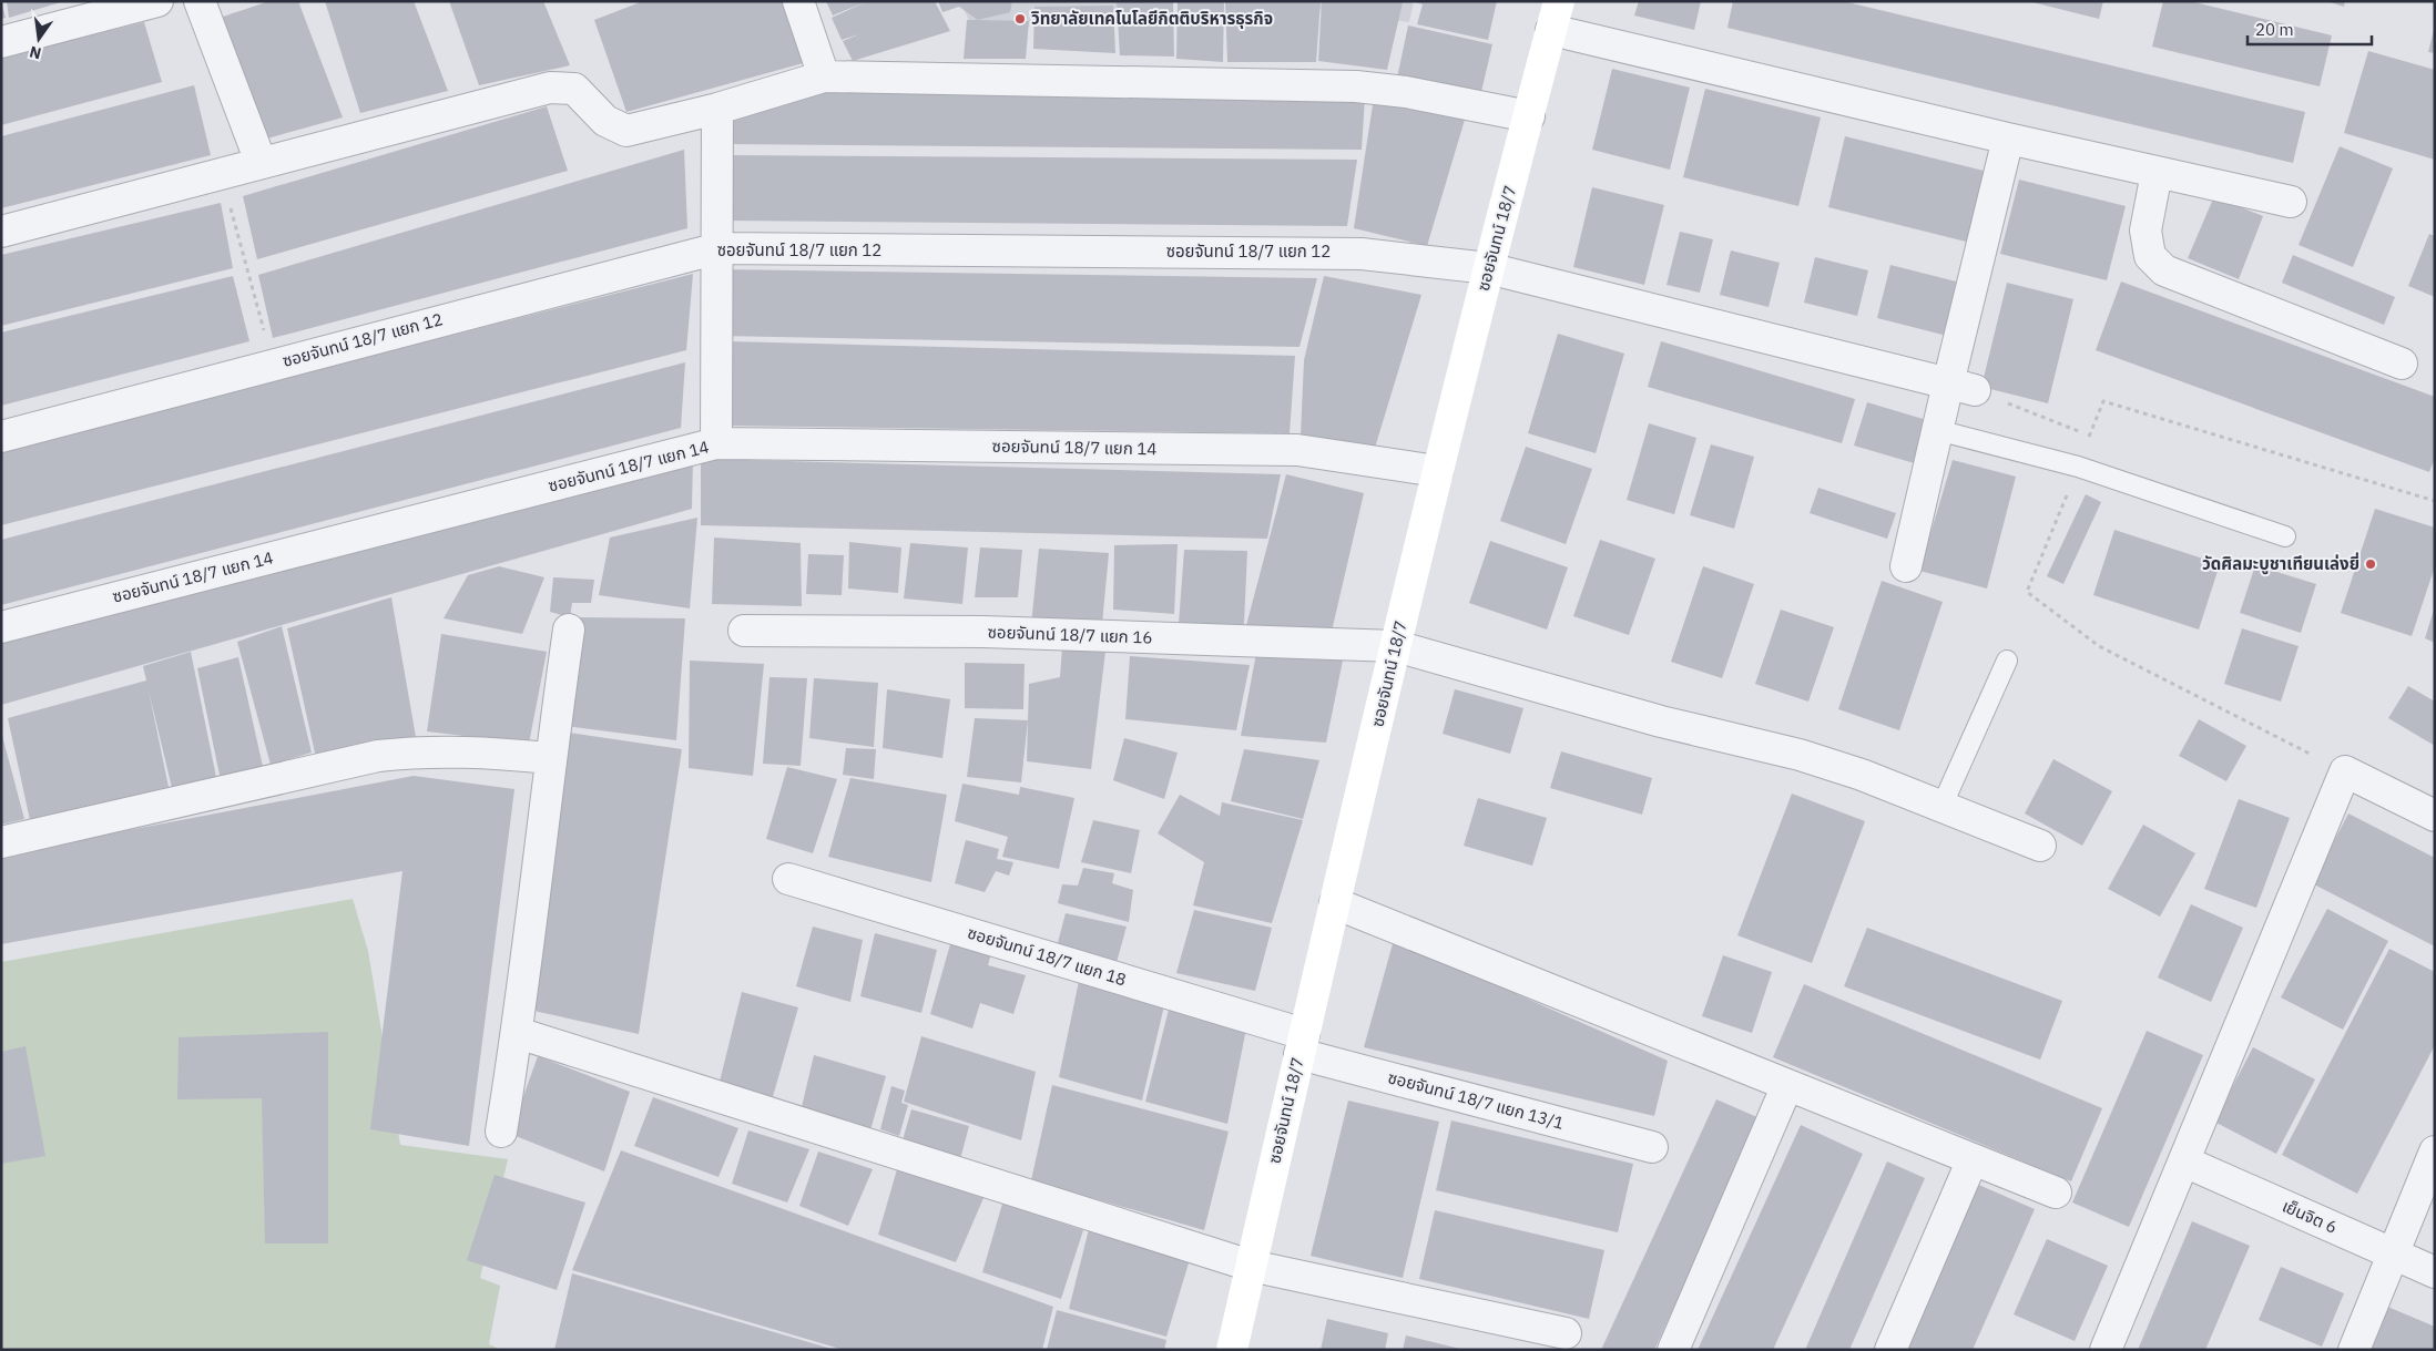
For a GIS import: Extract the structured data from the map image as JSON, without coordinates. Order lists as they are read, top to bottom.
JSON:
{
  "streets": {
    "street": [
      "ซอยจันทน์ 18/7",
      "ซอยจันทน์ 18/7 แยก 12",
      "ซอยจันทน์ 18/7 แยก 14",
      "ซอยจันทน์ 18/7 แยก 16",
      "ซอยจันทน์ 18/7 แยก 18",
      "ซอยจันทน์ 18/7 แยก 13/1",
      "เย็นจิต 6"
    ]
  },
  "crossings": [
    ["ซอยจันทน์ 18/7", "ซอยจันทน์ 18/7 แยก 12"],
    ["ซอยจันทน์ 18/7", "ซอยจันทน์ 18/7 แยก 14"],
    ["ซอยจันทน์ 18/7", "ซอยจันทน์ 18/7 แยก 16"],
    ["ซอยจันทน์ 18/7", "ซอยจันทน์ 18/7 แยก 18"],
    ["ซอยจันทน์ 18/7", "ซอยจันทน์ 18/7 แยก 13/1"],
    ["ซอยจันทน์ 18/7 แยก 18", "ซอยจันทน์ 18/7 แยก 13/1"]
  ],
  "places": ["วิทยาลัยเทคโนโลยีกิตติบริหารธุรกิจ", "วัดศิลมะบูชาเทียนเล่งยี่"],
  "scale_bar": "20 m",
  "north": "bottom"
}
